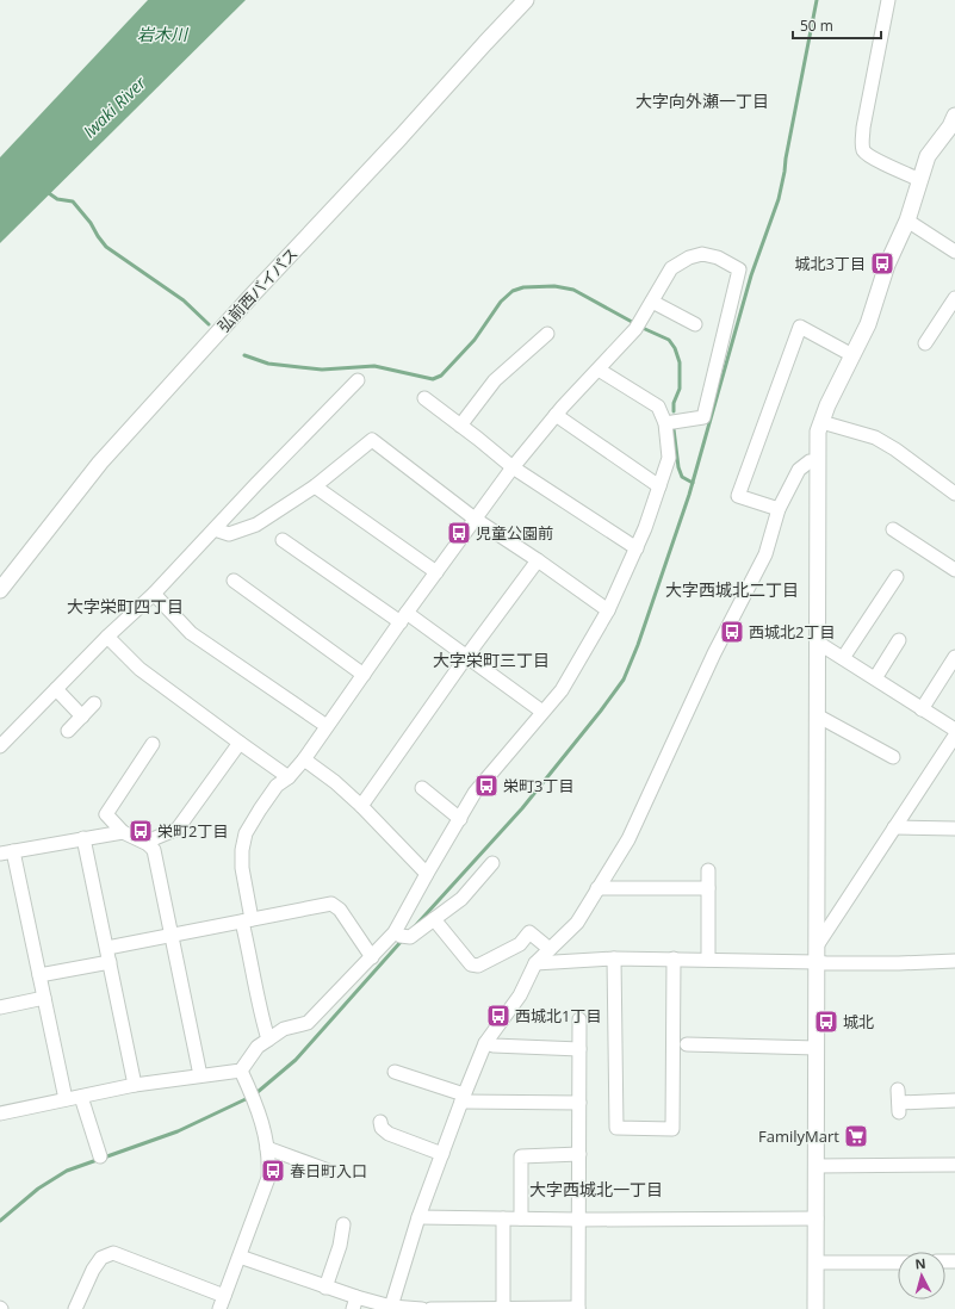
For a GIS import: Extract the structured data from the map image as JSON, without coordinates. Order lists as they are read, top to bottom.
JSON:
{
  "streets": {
    "street": ["弘前西バイパス"]
  },
  "districts": [
    "大字向外瀬一丁目",
    "大字西城北二丁目",
    "大字栄町四丁目",
    "大字栄町三丁目",
    "大字西城北一丁目"
  ],
  "water": ["岩木川", "Iwaki River"],
  "places": {
    "bus stop": [
      "城北3丁目",
      "児童公園前",
      "西城北2丁目",
      "栄町3丁目",
      "栄町2丁目",
      "西城北1丁目",
      "城北",
      "春日町入口"
    ],
    "supermarket": ["FamilyMart"]
  },
  "scale_bar": "50 m",
  "north": "top"
}
